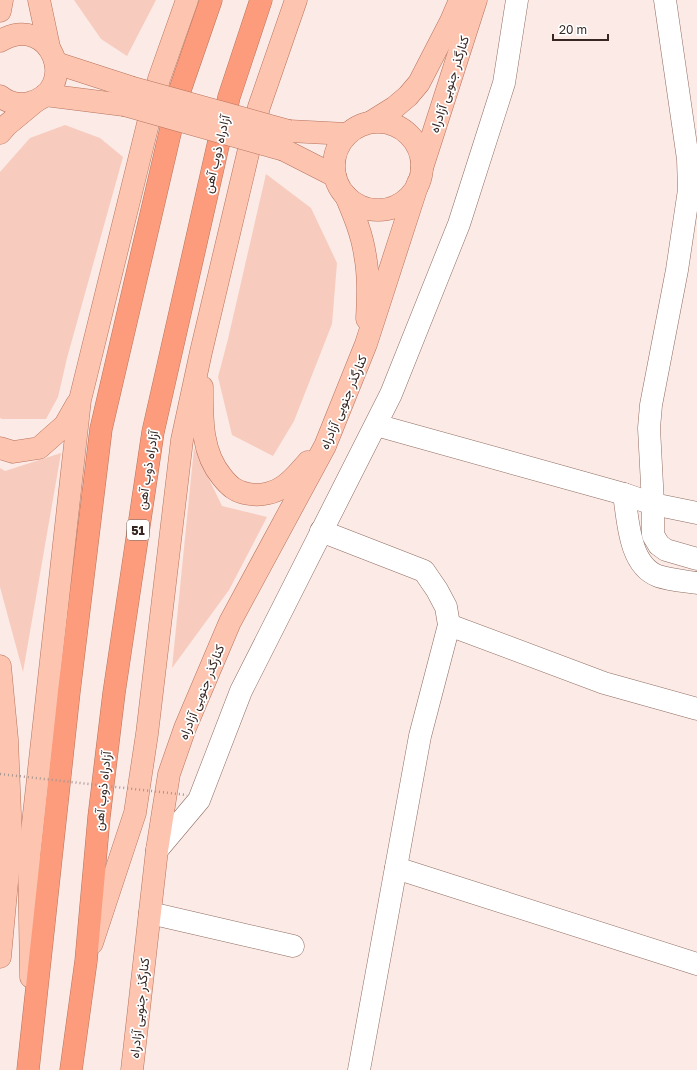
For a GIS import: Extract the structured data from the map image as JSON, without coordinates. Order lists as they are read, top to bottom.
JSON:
{
  "streets": {
    "highway": ["آزادراه ذوب آهن", "51"],
    "main road": ["کنارگذر جنوبی آزادراه"]
  },
  "scale_bar": "20 m"
}
